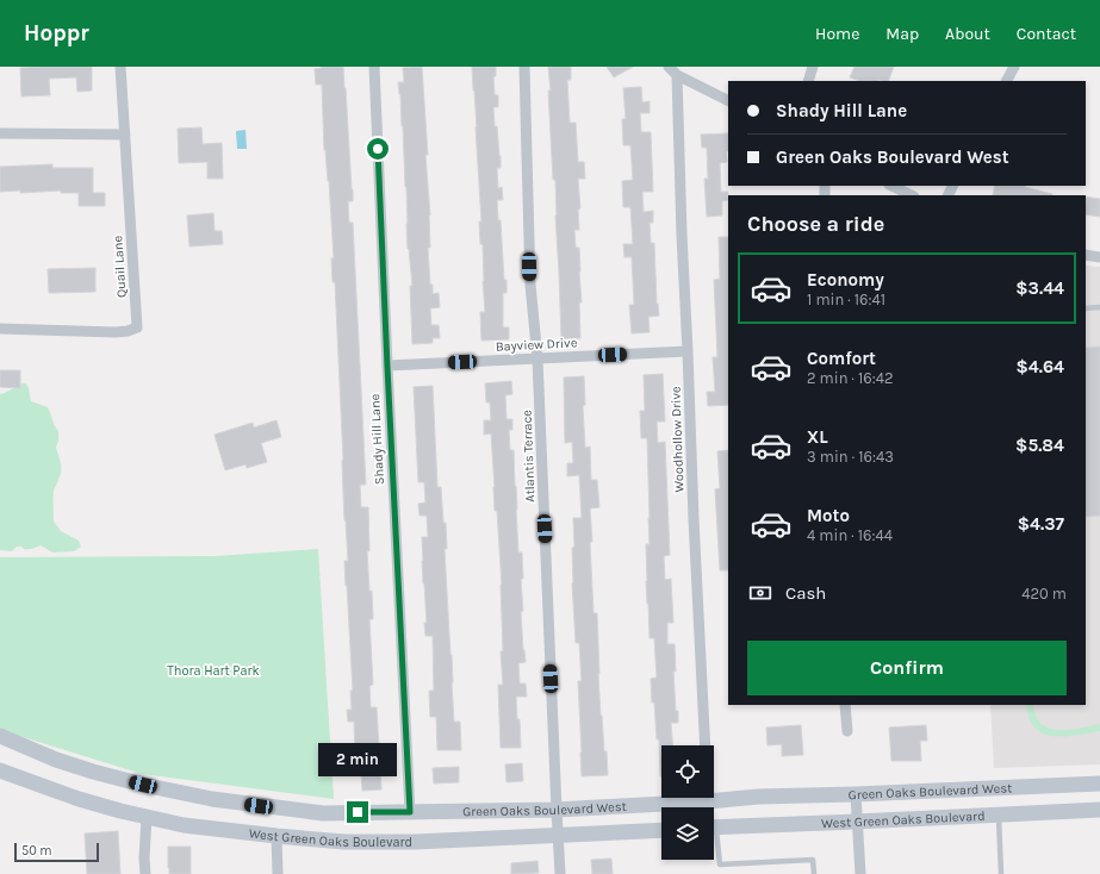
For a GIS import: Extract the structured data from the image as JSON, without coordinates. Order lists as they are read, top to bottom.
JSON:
{
  "streets": {
    "main road": ["Green Oaks Boulevard West", "West Green Oaks Boulevard"],
    "street": [
      "Quail Lane",
      "Bayview Drive",
      "Shady Hill Lane",
      "Woodhollow Drive",
      "Atlantis Terrace"
    ]
  },
  "crossings": [
    ["Bayview Drive", "Shady Hill Lane"],
    ["Bayview Drive", "Woodhollow Drive"],
    ["Bayview Drive", "Atlantis Terrace"],
    ["Shady Hill Lane", "Green Oaks Boulevard West"],
    ["Woodhollow Drive", "Green Oaks Boulevard West"],
    ["Atlantis Terrace", "Green Oaks Boulevard West"],
    ["Atlantis Terrace", "West Green Oaks Boulevard"]
  ],
  "parks": ["Thora Hart Park"],
  "scale_bar": "50 m",
  "page": {
    "header": "Hoppr",
    "nav": [
      "Home",
      "Map",
      "About",
      "Contact"
    ],
    "banner": ["Shady Hill Lane", "Green Oaks Boulevard West"],
    "heading": "Choose a ride",
    "list": [
      {
        "name": "Economy",
        "note": "1 min · 16:41",
        "value": "$3.44"
      },
      {
        "name": "Comfort",
        "note": "2 min · 16:42",
        "value": "$4.64"
      },
      {
        "name": "XL",
        "note": "3 min · 16:43",
        "value": "$5.84"
      },
      {
        "name": "Moto",
        "note": "4 min · 16:44",
        "value": "$4.37"
      }
    ],
    "pay": ["Cash", "420 m"],
    "buttons": "Confirm",
    "bubble": "2 min",
    "scale": "50 m"
  }
}
